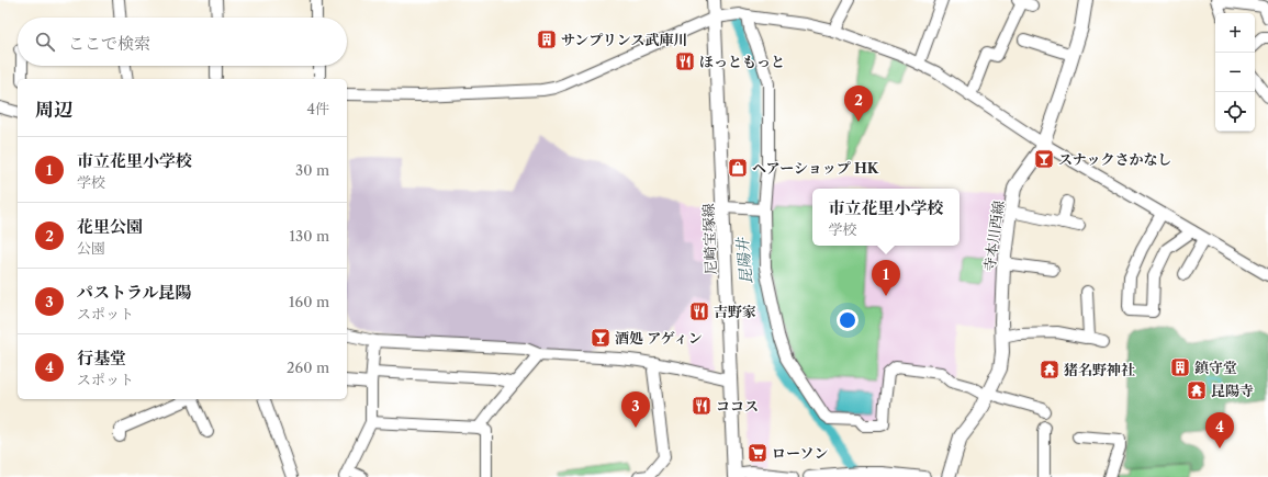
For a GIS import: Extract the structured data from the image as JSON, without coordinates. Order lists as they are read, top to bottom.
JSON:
{
  "streets": {
    "main road": ["寺本川西線", "尼崎宝塚線"]
  },
  "water": ["昆陽井"],
  "places": {
    "building": ["サンプリンス武庫川", "鎮守堂"],
    "restaurant": ["ほっともっと", "吉野家", "ココス"],
    "bar": ["スナックさかなし", "酒処 アゲィン"],
    "shop": ["ヘアーショップ HK"],
    "temple": ["猪名野神社", "昆陽寺"],
    "supermarket": ["ローソン"]
  },
  "page": {
    "map_buttons": ["+", "−"],
    "search": "ここで検索",
    "heading": ["周辺", "4件"],
    "pins": [
      "2",
      "1",
      "3",
      "4"
    ],
    "list": [
      {
        "mark": "1",
        "name": "市立花里小学校",
        "note": "学校",
        "value": "30 m"
      },
      {
        "mark": "2",
        "name": "花里公園",
        "note": "公園",
        "value": "130 m"
      },
      {
        "mark": "3",
        "name": "パストラル昆陽",
        "note": "スポット",
        "value": "160 m"
      },
      {
        "mark": "4",
        "name": "行基堂",
        "note": "スポット",
        "value": "260 m"
      }
    ],
    "popup": ["市立花里小学校", "学校"]
  }
}
